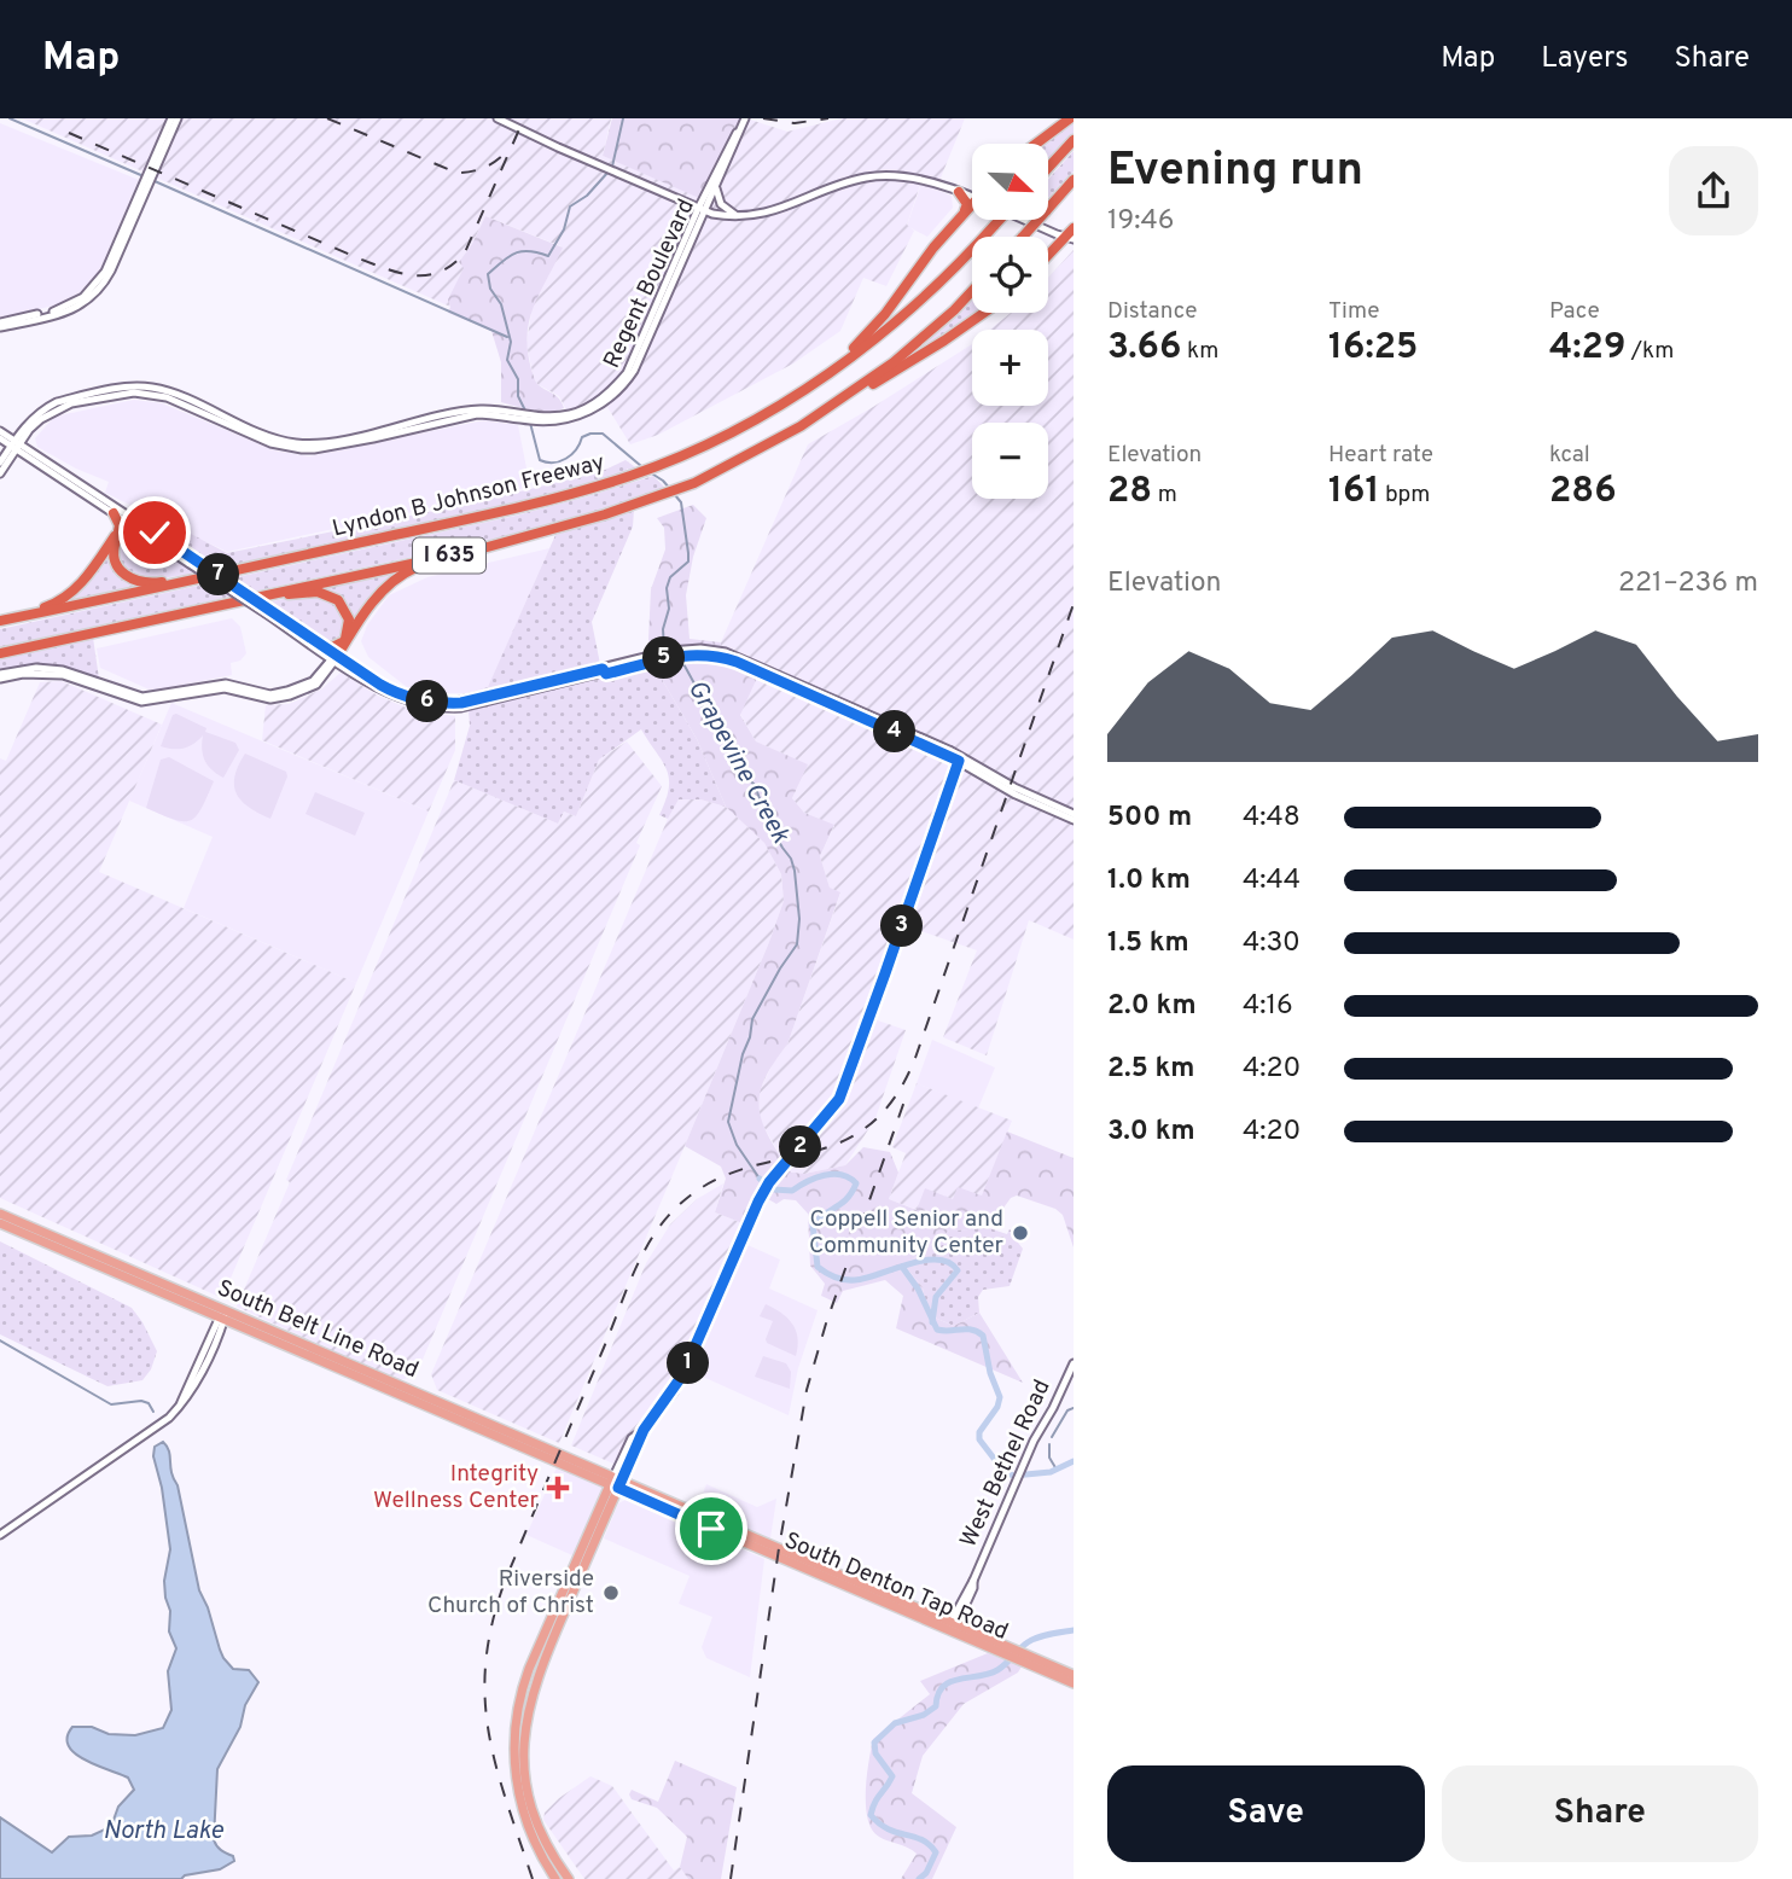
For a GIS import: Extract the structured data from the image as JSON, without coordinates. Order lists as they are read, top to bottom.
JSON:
{
  "streets": {
    "highway": ["Lyndon B Johnson Freeway", "I 635"],
    "main road": ["South Belt Line Road", "South Denton Tap Road"],
    "street": ["Regent Boulevard", "West Bethel Road"]
  },
  "crossings": [
    ["South Belt Line Road", "South Denton Tap Road"],
    ["West Bethel Road", "South Denton Tap Road"]
  ],
  "water": ["Grapevine Creek", "North Lake"],
  "places": {
    "other": ["Coppell Senior and Community Center", "Riverside Church of Christ"],
    "health": ["Integrity Wellness Center"]
  },
  "north": "bottom right",
  "page": {
    "header": "Map",
    "nav": ["Map", "Layers", "Share"],
    "heading": ["Evening run", "19:46"],
    "map_buttons": ["+", "−"],
    "stats": [
      ["Distance", "3.66 km"],
      ["Time", "16:25"],
      ["Pace", "4:29 /km"],
      ["Elevation", "28 m"],
      ["Heart rate", "161 bpm"],
      ["kcal", "286"]
    ],
    "chart": ["Elevation", "221–236 m"],
    "pins": [
      "7",
      "5",
      "6",
      "4",
      "3",
      "2",
      "1"
    ],
    "list": [
      {
        "name": "500 m",
        "note": "4:48"
      },
      {
        "name": "1.0 km",
        "note": "4:44"
      },
      {
        "name": "1.5 km",
        "note": "4:30"
      },
      {
        "name": "2.0 km",
        "note": "4:16"
      },
      {
        "name": "2.5 km",
        "note": "4:20"
      },
      {
        "name": "3.0 km",
        "note": "4:20"
      }
    ],
    "buttons": ["Save", "Share"]
  }
}
